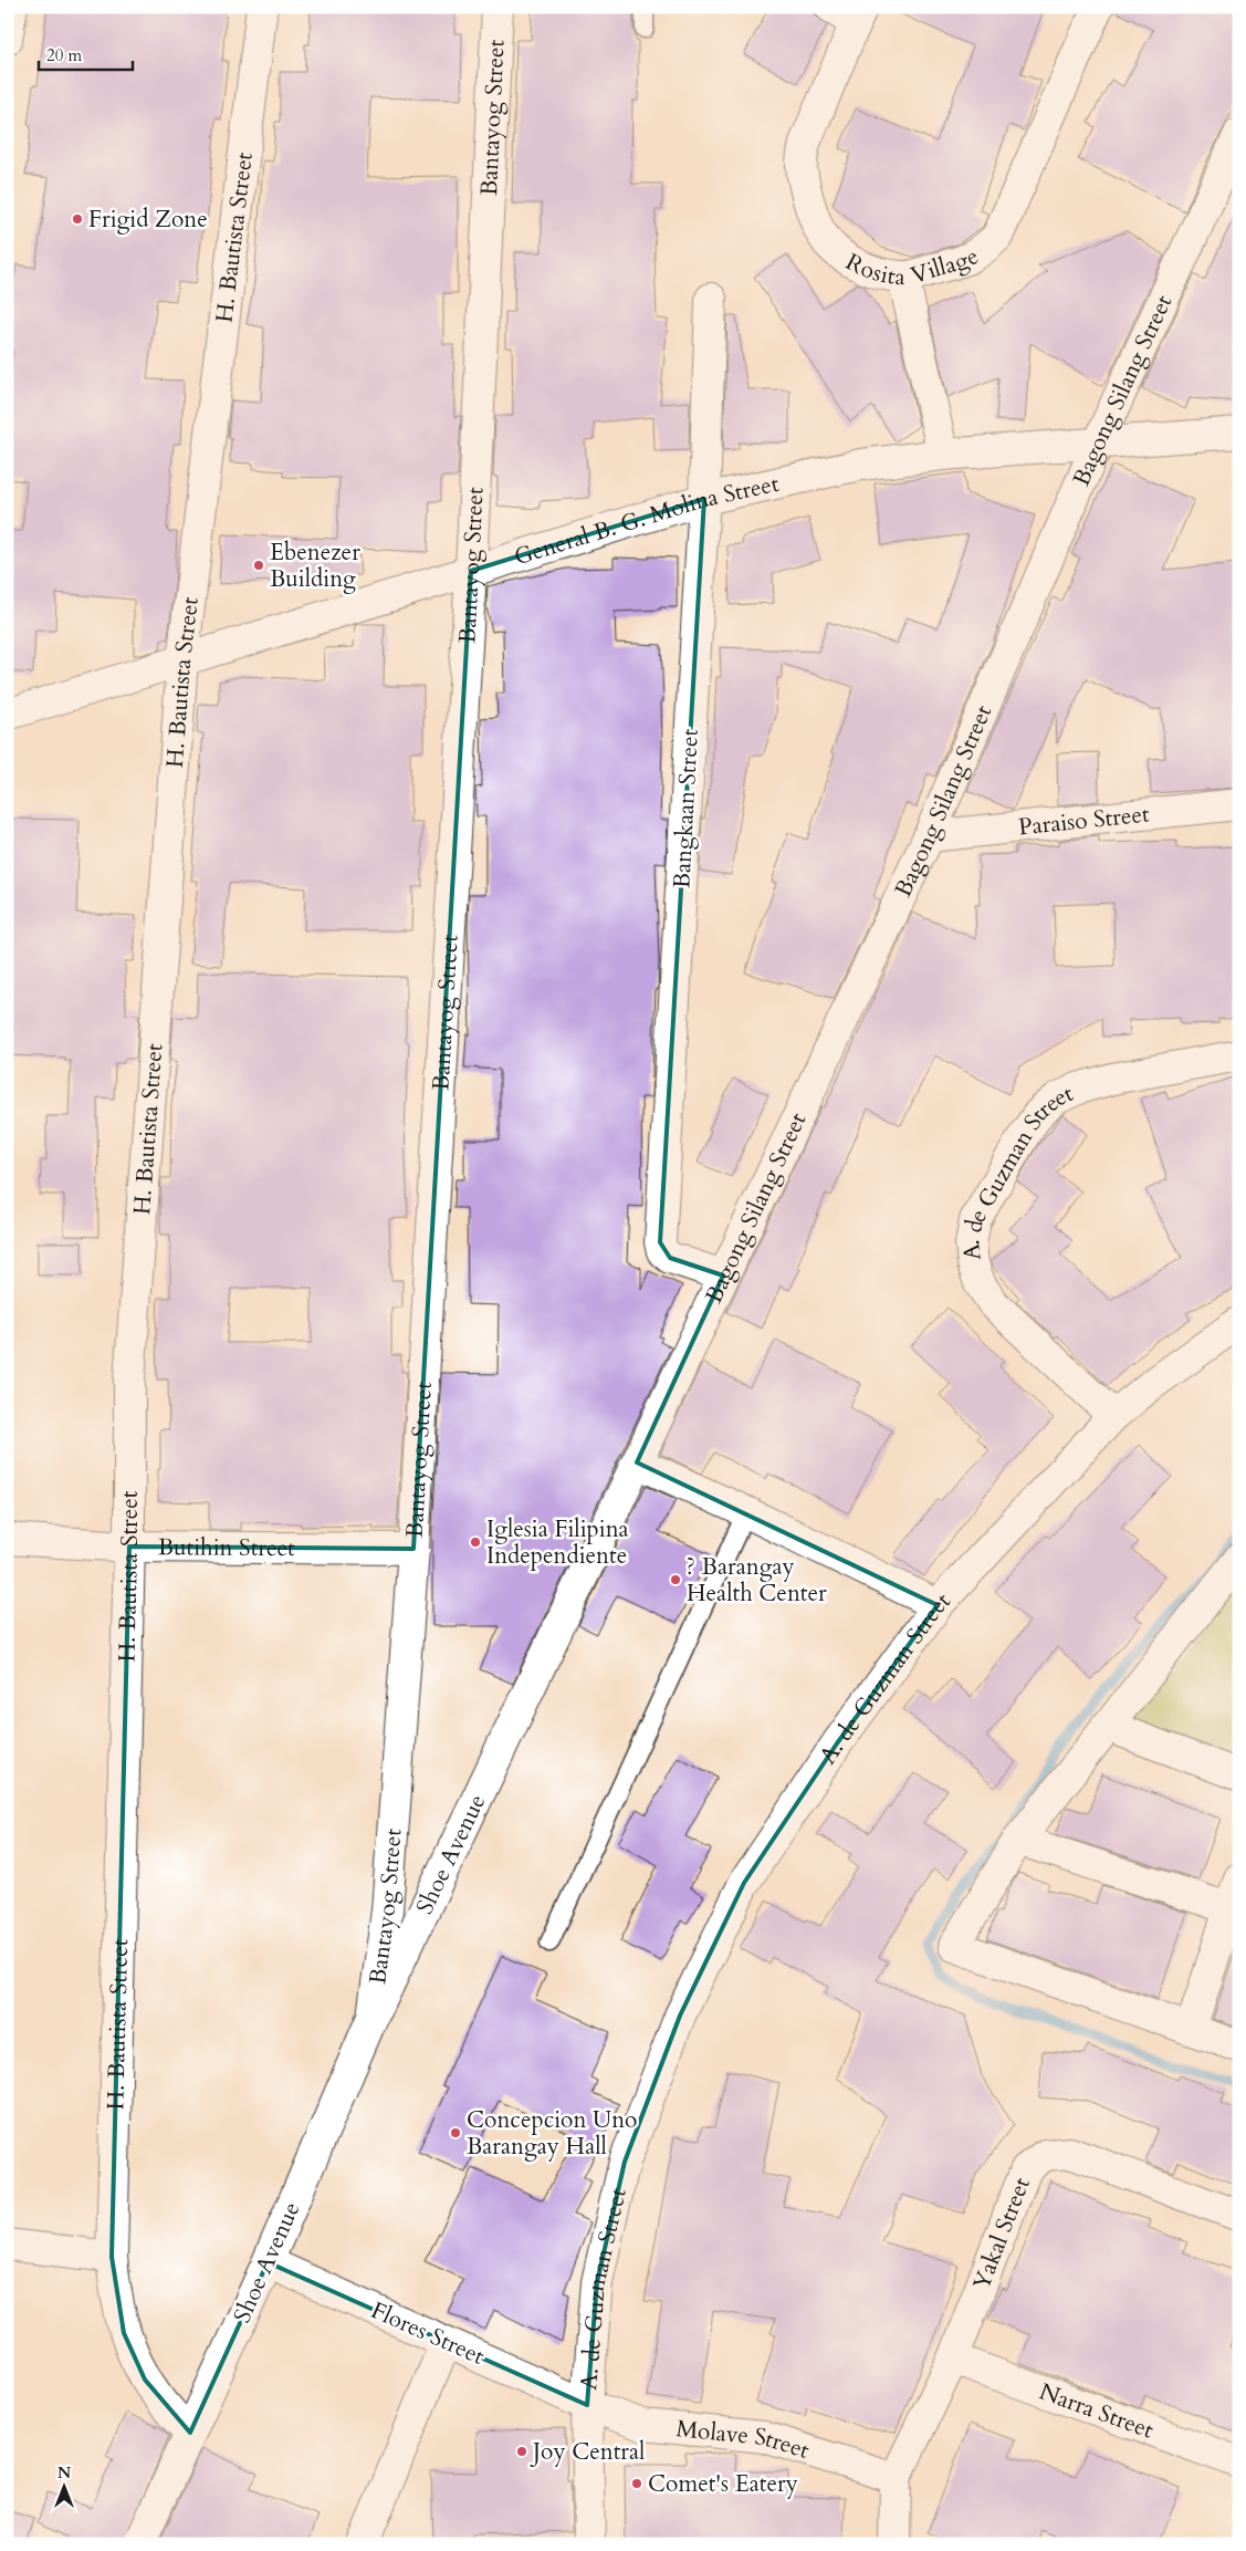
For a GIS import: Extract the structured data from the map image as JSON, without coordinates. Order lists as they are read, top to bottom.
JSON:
{
  "streets": {
    "street": [
      "Bantayog Street",
      "H. Bautista Street",
      "Rosita Village",
      "Bagong Silang Street",
      "General B. G. Molina Street",
      "Bangkaan Street",
      "Paraiso Street",
      "A. de Guzman Street",
      "Butihin Street",
      "Shoe Avenue",
      "Yakal Street",
      "Flores Street",
      "Narra Street",
      "Molave Street"
    ]
  },
  "crossings": [
    ["Bantayog Street", "General B. G. Molina Street"],
    ["Bantayog Street", "Butihin Street"],
    ["Bantayog Street", "Shoe Avenue"],
    ["H. Bautista Street", "General B. G. Molina Street"],
    ["H. Bautista Street", "Butihin Street"],
    ["H. Bautista Street", "Shoe Avenue"],
    ["Bagong Silang Street", "General B. G. Molina Street"],
    ["Bagong Silang Street", "Bangkaan Street"],
    ["Bagong Silang Street", "Paraiso Street"],
    ["Bagong Silang Street", "Shoe Avenue"],
    ["General B. G. Molina Street", "Bangkaan Street"],
    ["A. de Guzman Street", "Flores Street"],
    ["A. de Guzman Street", "Molave Street"],
    ["Shoe Avenue", "Flores Street"],
    ["Yakal Street", "Narra Street"],
    ["Yakal Street", "Molave Street"],
    ["Flores Street", "Molave Street"]
  ],
  "places": [
    "Frigid Zone",
    "Ebenezer Building",
    "Iglesia Filipina Independiente",
    "? Barangay Health Center",
    "Concepcion Uno Barangay Hall",
    "Joy Central",
    "Comet's Eatery"
  ],
  "scale_bar": "20 m",
  "north": "top"
}
